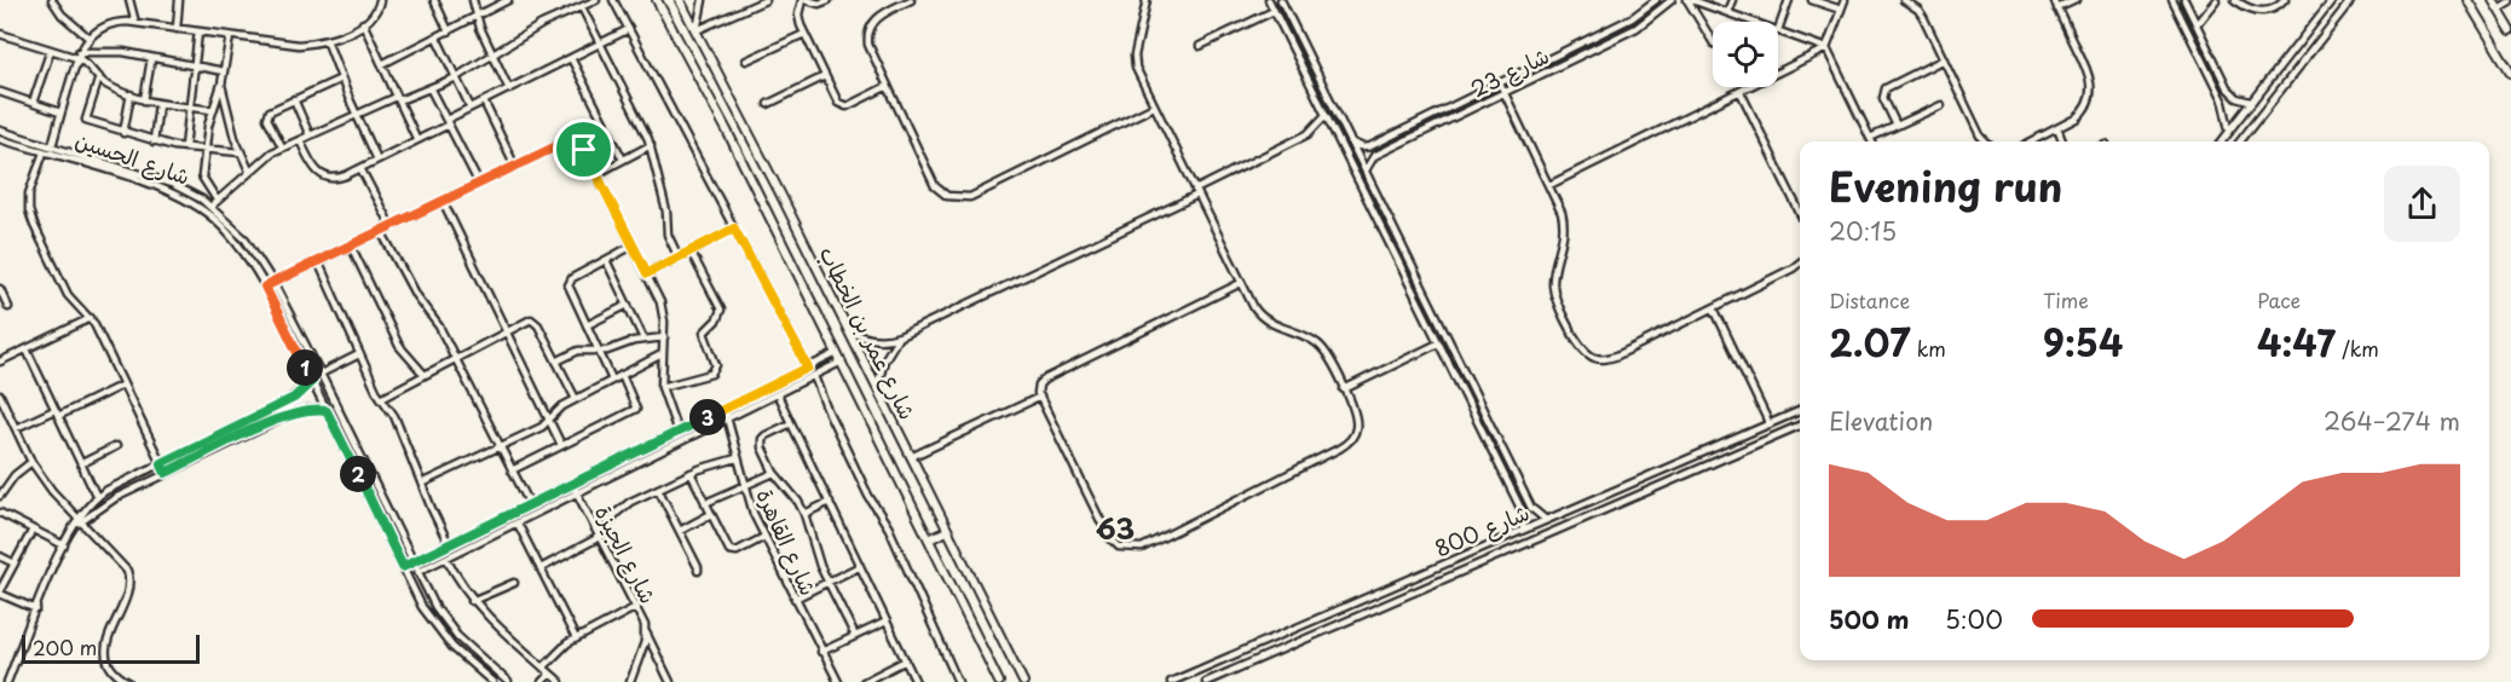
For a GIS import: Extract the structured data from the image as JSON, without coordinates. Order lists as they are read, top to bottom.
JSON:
{
  "streets": {
    "street": [
      "شارع 23",
      "شارع الحسين",
      "شارع عمر بن الخطاب",
      "شارع 800",
      "شارع القاهرة",
      "شارع الجيزة"
    ]
  },
  "districts": ["63"],
  "scale_bar": "200 m",
  "page": {
    "heading": ["Evening run", "20:15"],
    "stats": [
      ["Distance", "2.07 km"],
      ["Time", "9:54"],
      ["Pace", "4:47 /km"]
    ],
    "pins": ["1", "3", "2"],
    "chart": ["Elevation", "264–274 m"],
    "list": [
      {
        "name": "500 m",
        "note": "5:00"
      }
    ],
    "scale": "200 m"
  }
}
